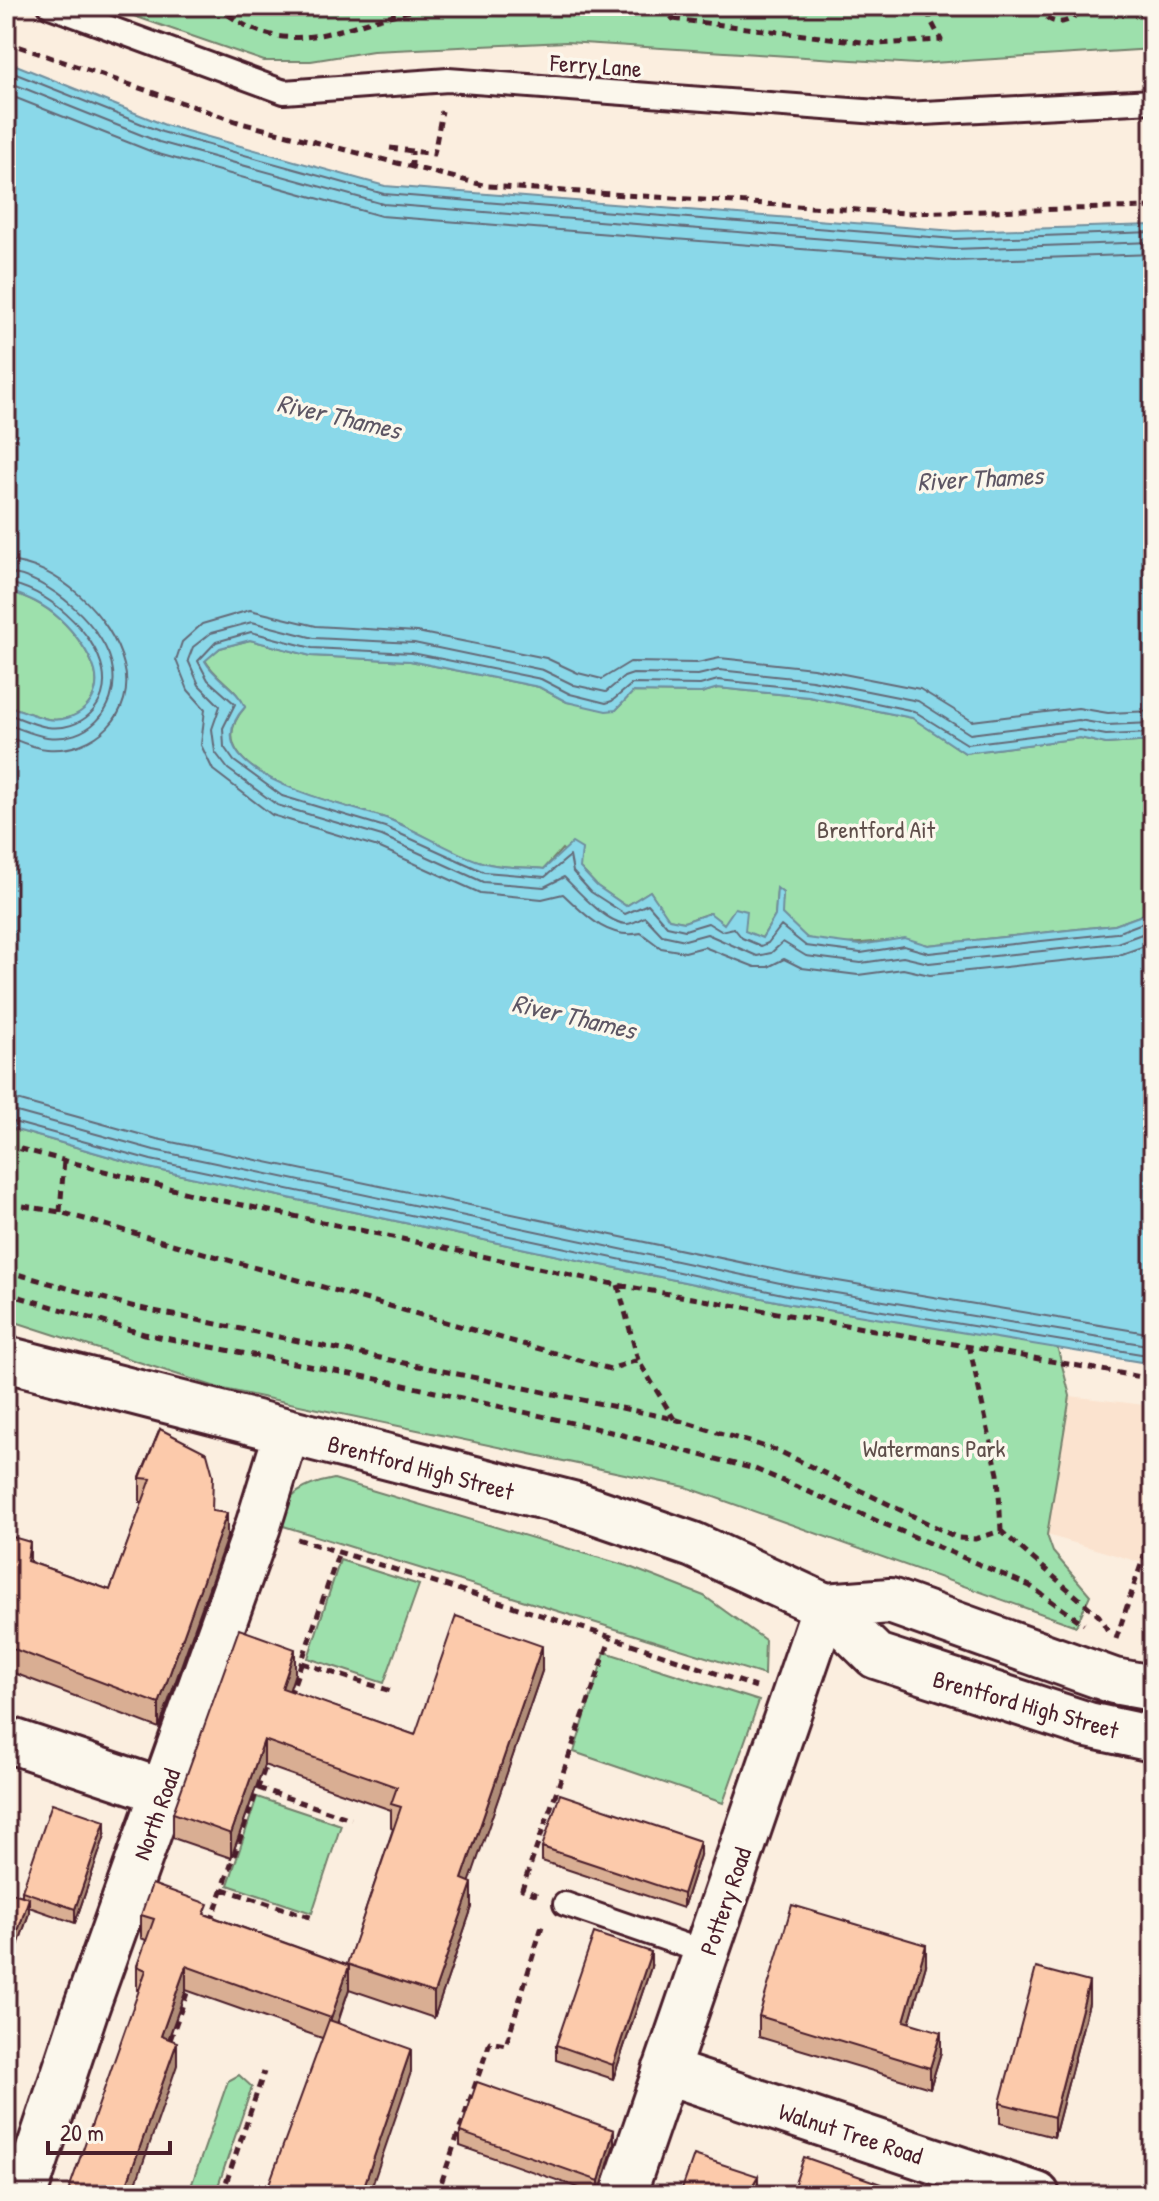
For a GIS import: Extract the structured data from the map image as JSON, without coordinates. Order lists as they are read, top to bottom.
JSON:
{
  "streets": {
    "street": [
      "Brentford High Street",
      "North Road",
      "Pottery Road",
      "Walnut Tree Road"
    ],
    "lane": ["Ferry Lane"]
  },
  "crossings": [
    ["Brentford High Street", "North Road"],
    ["Brentford High Street", "Pottery Road"],
    ["Pottery Road", "Walnut Tree Road"]
  ],
  "water": ["River Thames"],
  "parks": ["Brentford Ait", "Watermans Park"],
  "scale_bar": "20 m"
}
